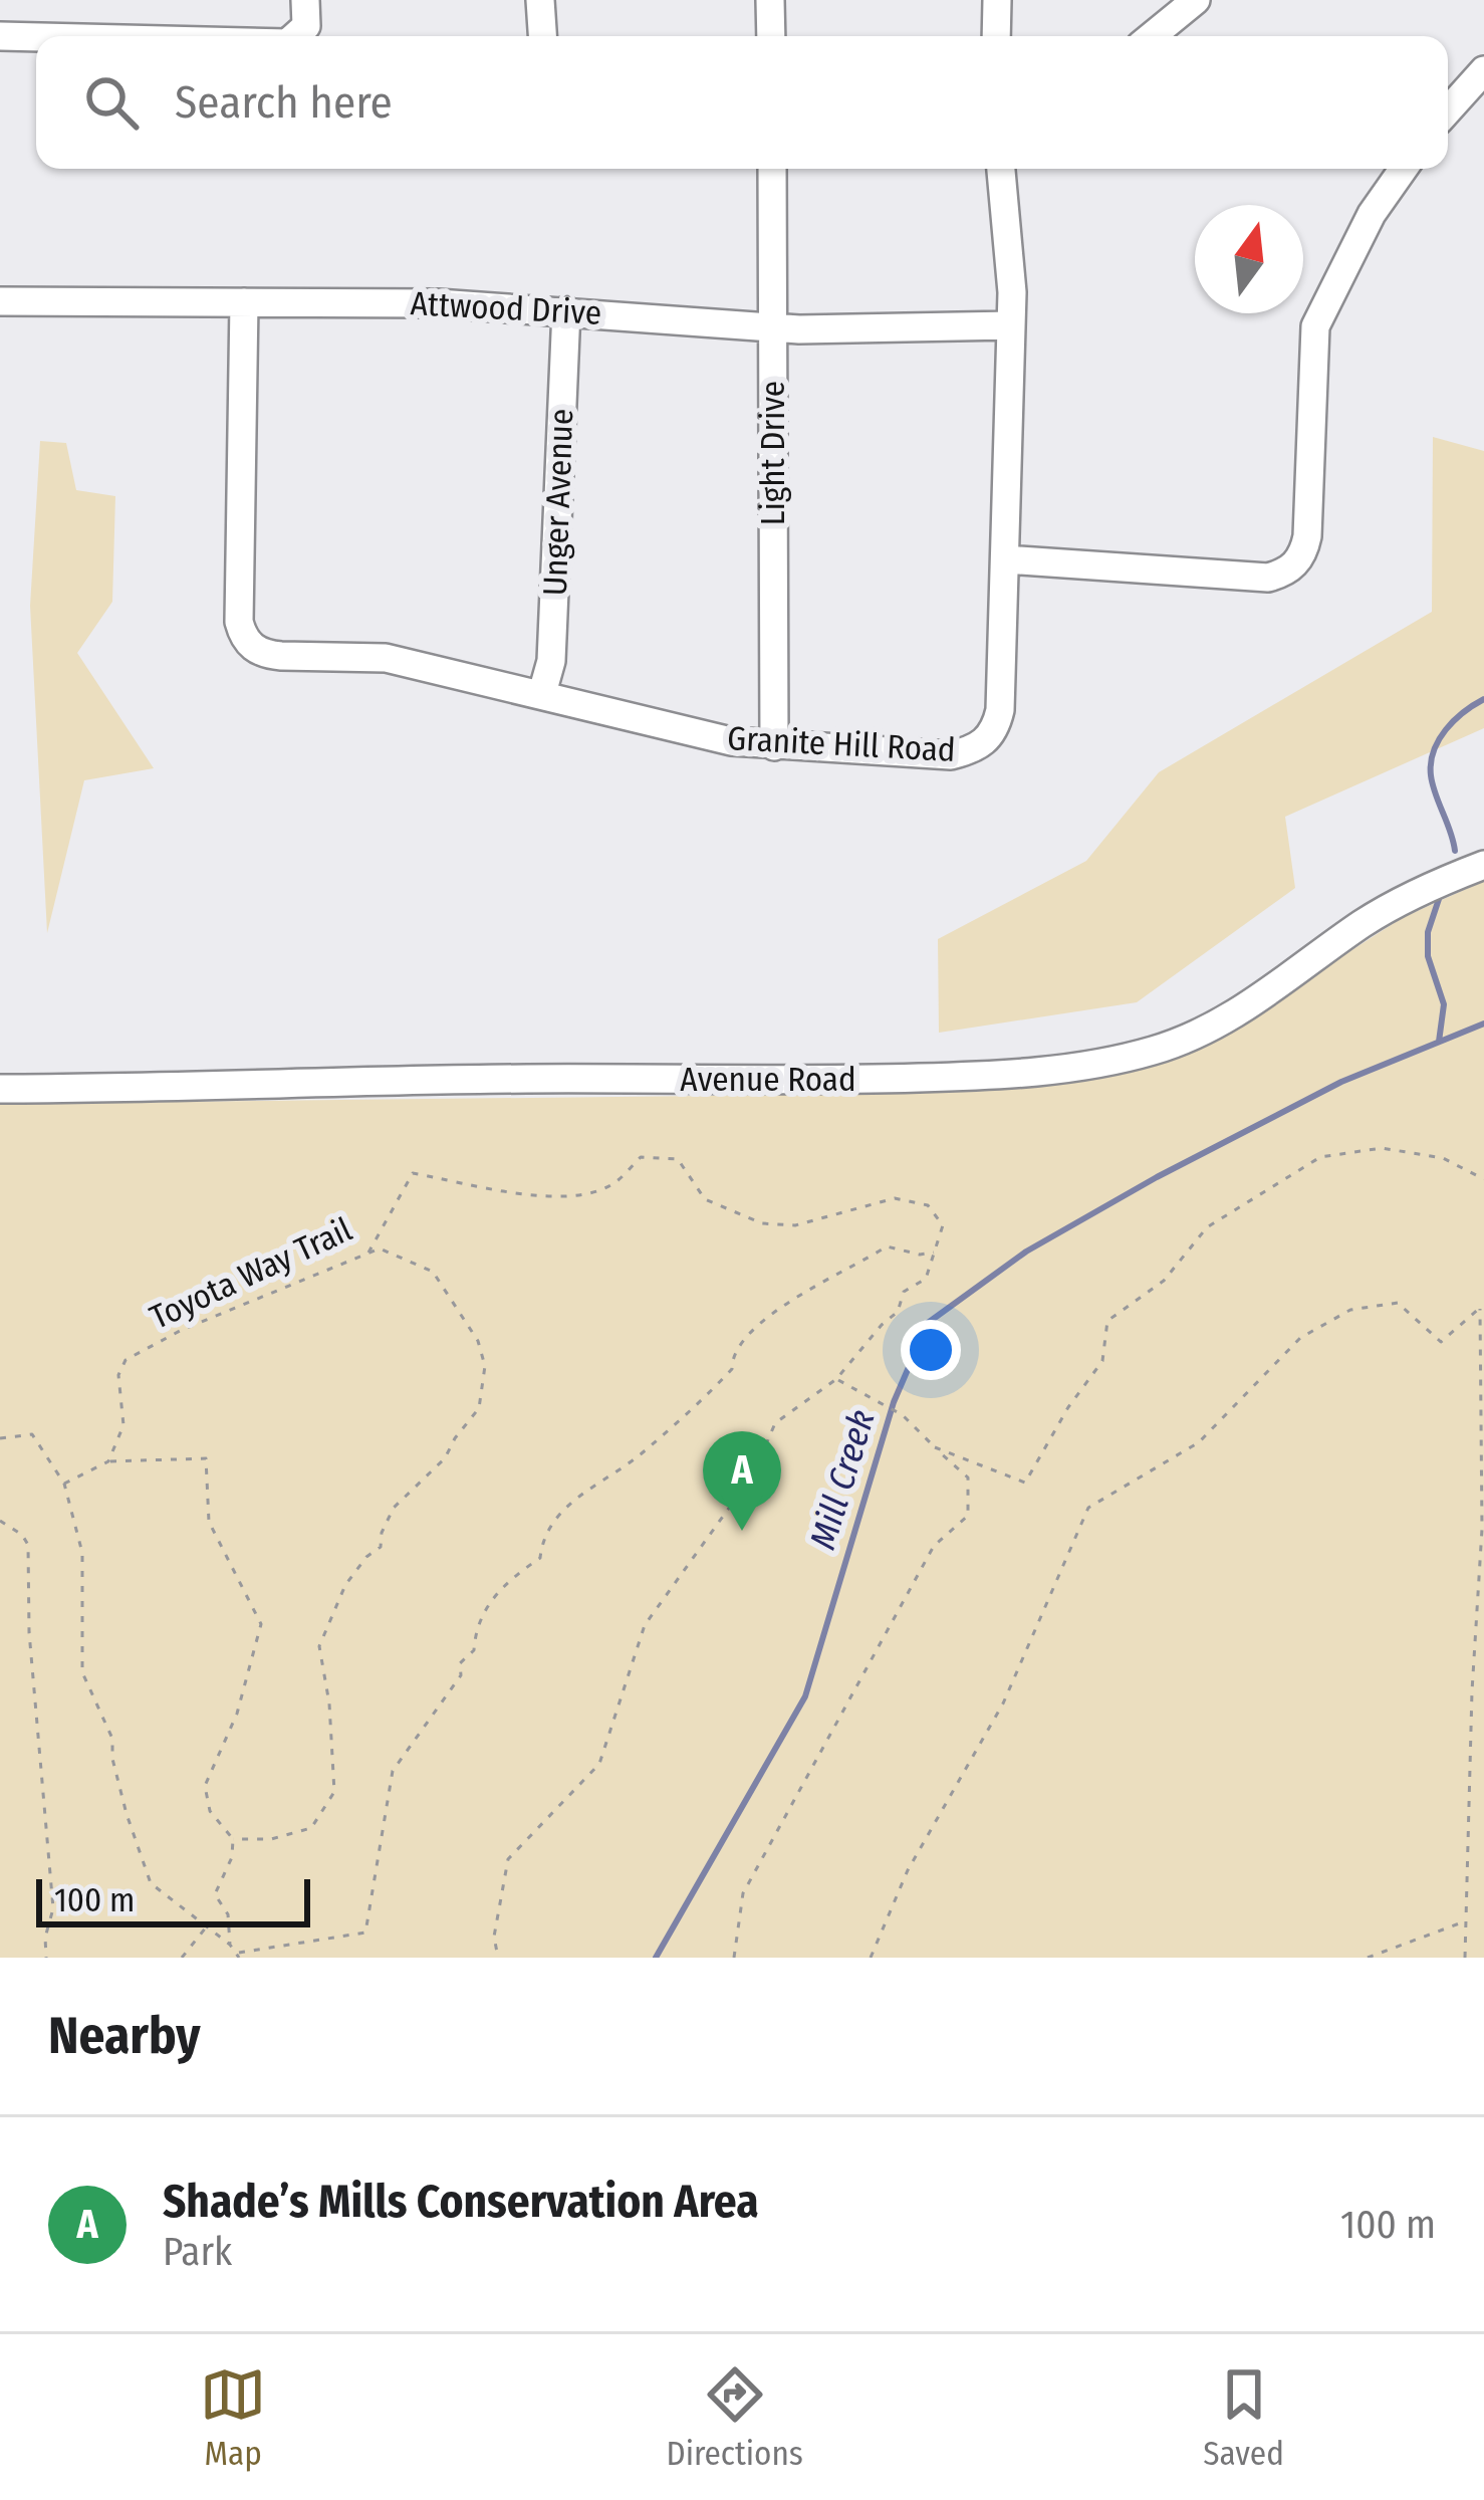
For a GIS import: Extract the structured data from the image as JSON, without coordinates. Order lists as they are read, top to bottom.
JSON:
{
  "streets": {
    "street": [
      "Attwood Drive",
      "Light Drive",
      "Unger Avenue",
      "Granite Hill Road",
      "Avenue Road"
    ],
    "path": ["Toyota Way Trail"]
  },
  "crossings": [
    ["Attwood Drive", "Light Drive"],
    ["Attwood Drive", "Unger Avenue"],
    ["Attwood Drive", "Granite Hill Road"],
    ["Light Drive", "Granite Hill Road"],
    ["Unger Avenue", "Granite Hill Road"]
  ],
  "water": ["Mill Creek"],
  "scale_bar": "100 m",
  "north": "top",
  "page": {
    "search": "Search here",
    "pins": "A",
    "scale": "100 m",
    "heading": "Nearby",
    "list": [
      {
        "mark": "A",
        "name": "Shade’s Mills Conservation Area",
        "note": "Park",
        "value": "100 m"
      }
    ],
    "nav": ["Map", "Directions", "Saved"]
  }
}
